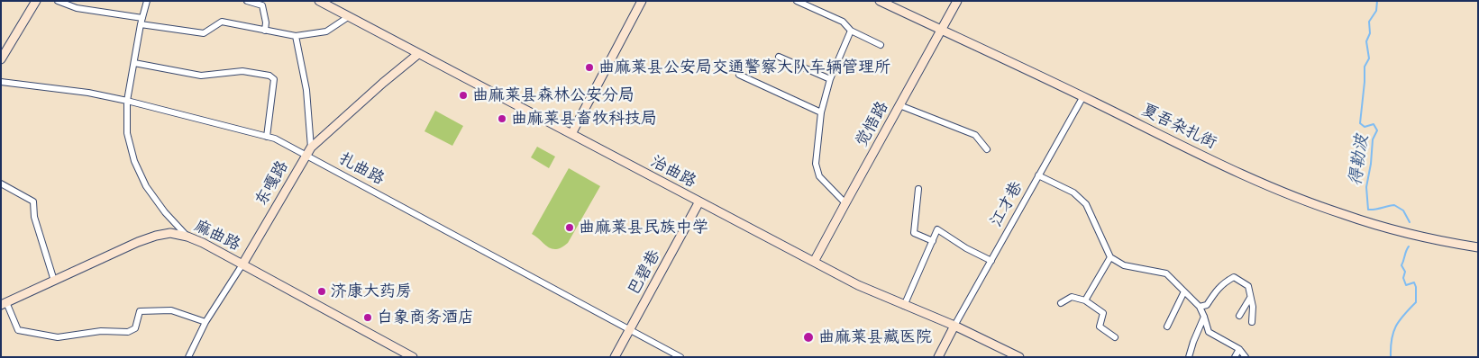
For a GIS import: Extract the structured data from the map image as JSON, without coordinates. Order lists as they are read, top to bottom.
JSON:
{
  "streets": {
    "main road": [
      "觉悟路",
      "夏吾杂扎街",
      "治曲路",
      "东嘎路",
      "麻曲路",
      "巴碧巷"
    ],
    "street": ["扎曲路", "江才巷"]
  },
  "crossings": [
    ["觉悟路", "夏吾杂扎街"],
    ["觉悟路", "治曲路"],
    ["夏吾杂扎街", "江才巷"],
    ["扎曲路", "东嘎路"],
    ["扎曲路", "巴碧巷"],
    ["治曲路", "东嘎路"],
    ["治曲路", "江才巷"],
    ["治曲路", "巴碧巷"],
    ["东嘎路", "麻曲路"]
  ],
  "water": ["得勒波"],
  "places": [
    "曲麻莱县公安局交通警察大队车辆管理所",
    "曲麻莱县森林公安分局",
    "曲麻莱县畜牧科技局",
    "曲麻莱县民族中学",
    "济康大药房",
    "白象商务酒店",
    "曲麻莱县藏医院"
  ]
}
